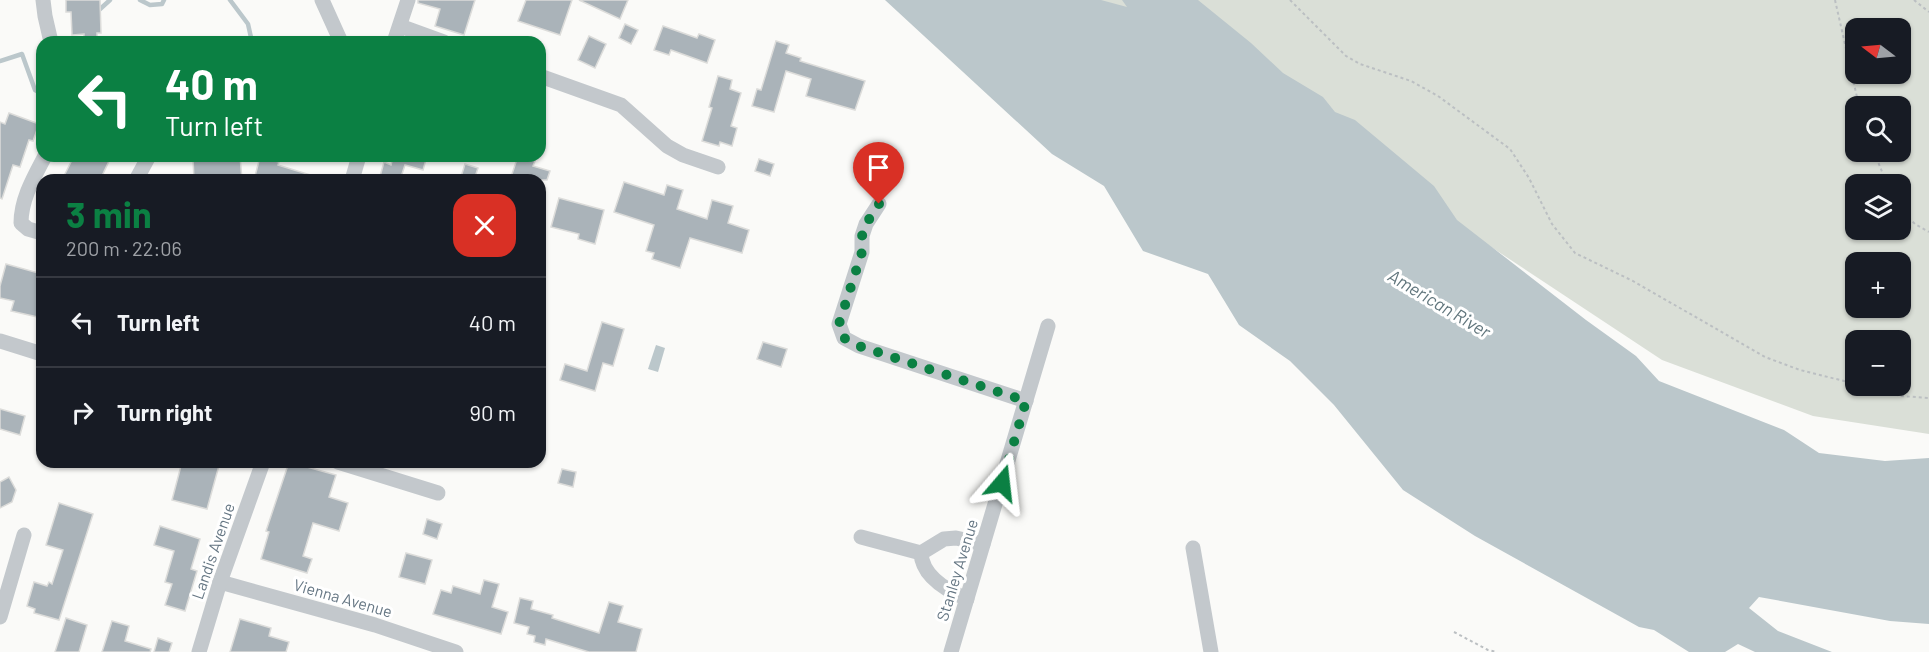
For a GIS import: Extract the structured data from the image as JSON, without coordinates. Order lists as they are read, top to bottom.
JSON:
{
  "streets": {
    "street": ["Landis Avenue", "Stanley Avenue", "Vienna Avenue"]
  },
  "crossings": [
    ["Landis Avenue", "Vienna Avenue"]
  ],
  "water": ["American River"],
  "north": "left",
  "page": {
    "map_buttons": ["+", "−"],
    "turn": ["40 m", "Turn left"],
    "heading": ["3 min", "200 m · 22:06"],
    "list": [
      {
        "name": "Turn left",
        "value": "40 m"
      },
      {
        "name": "Turn right",
        "value": "90 m"
      }
    ]
  }
}
